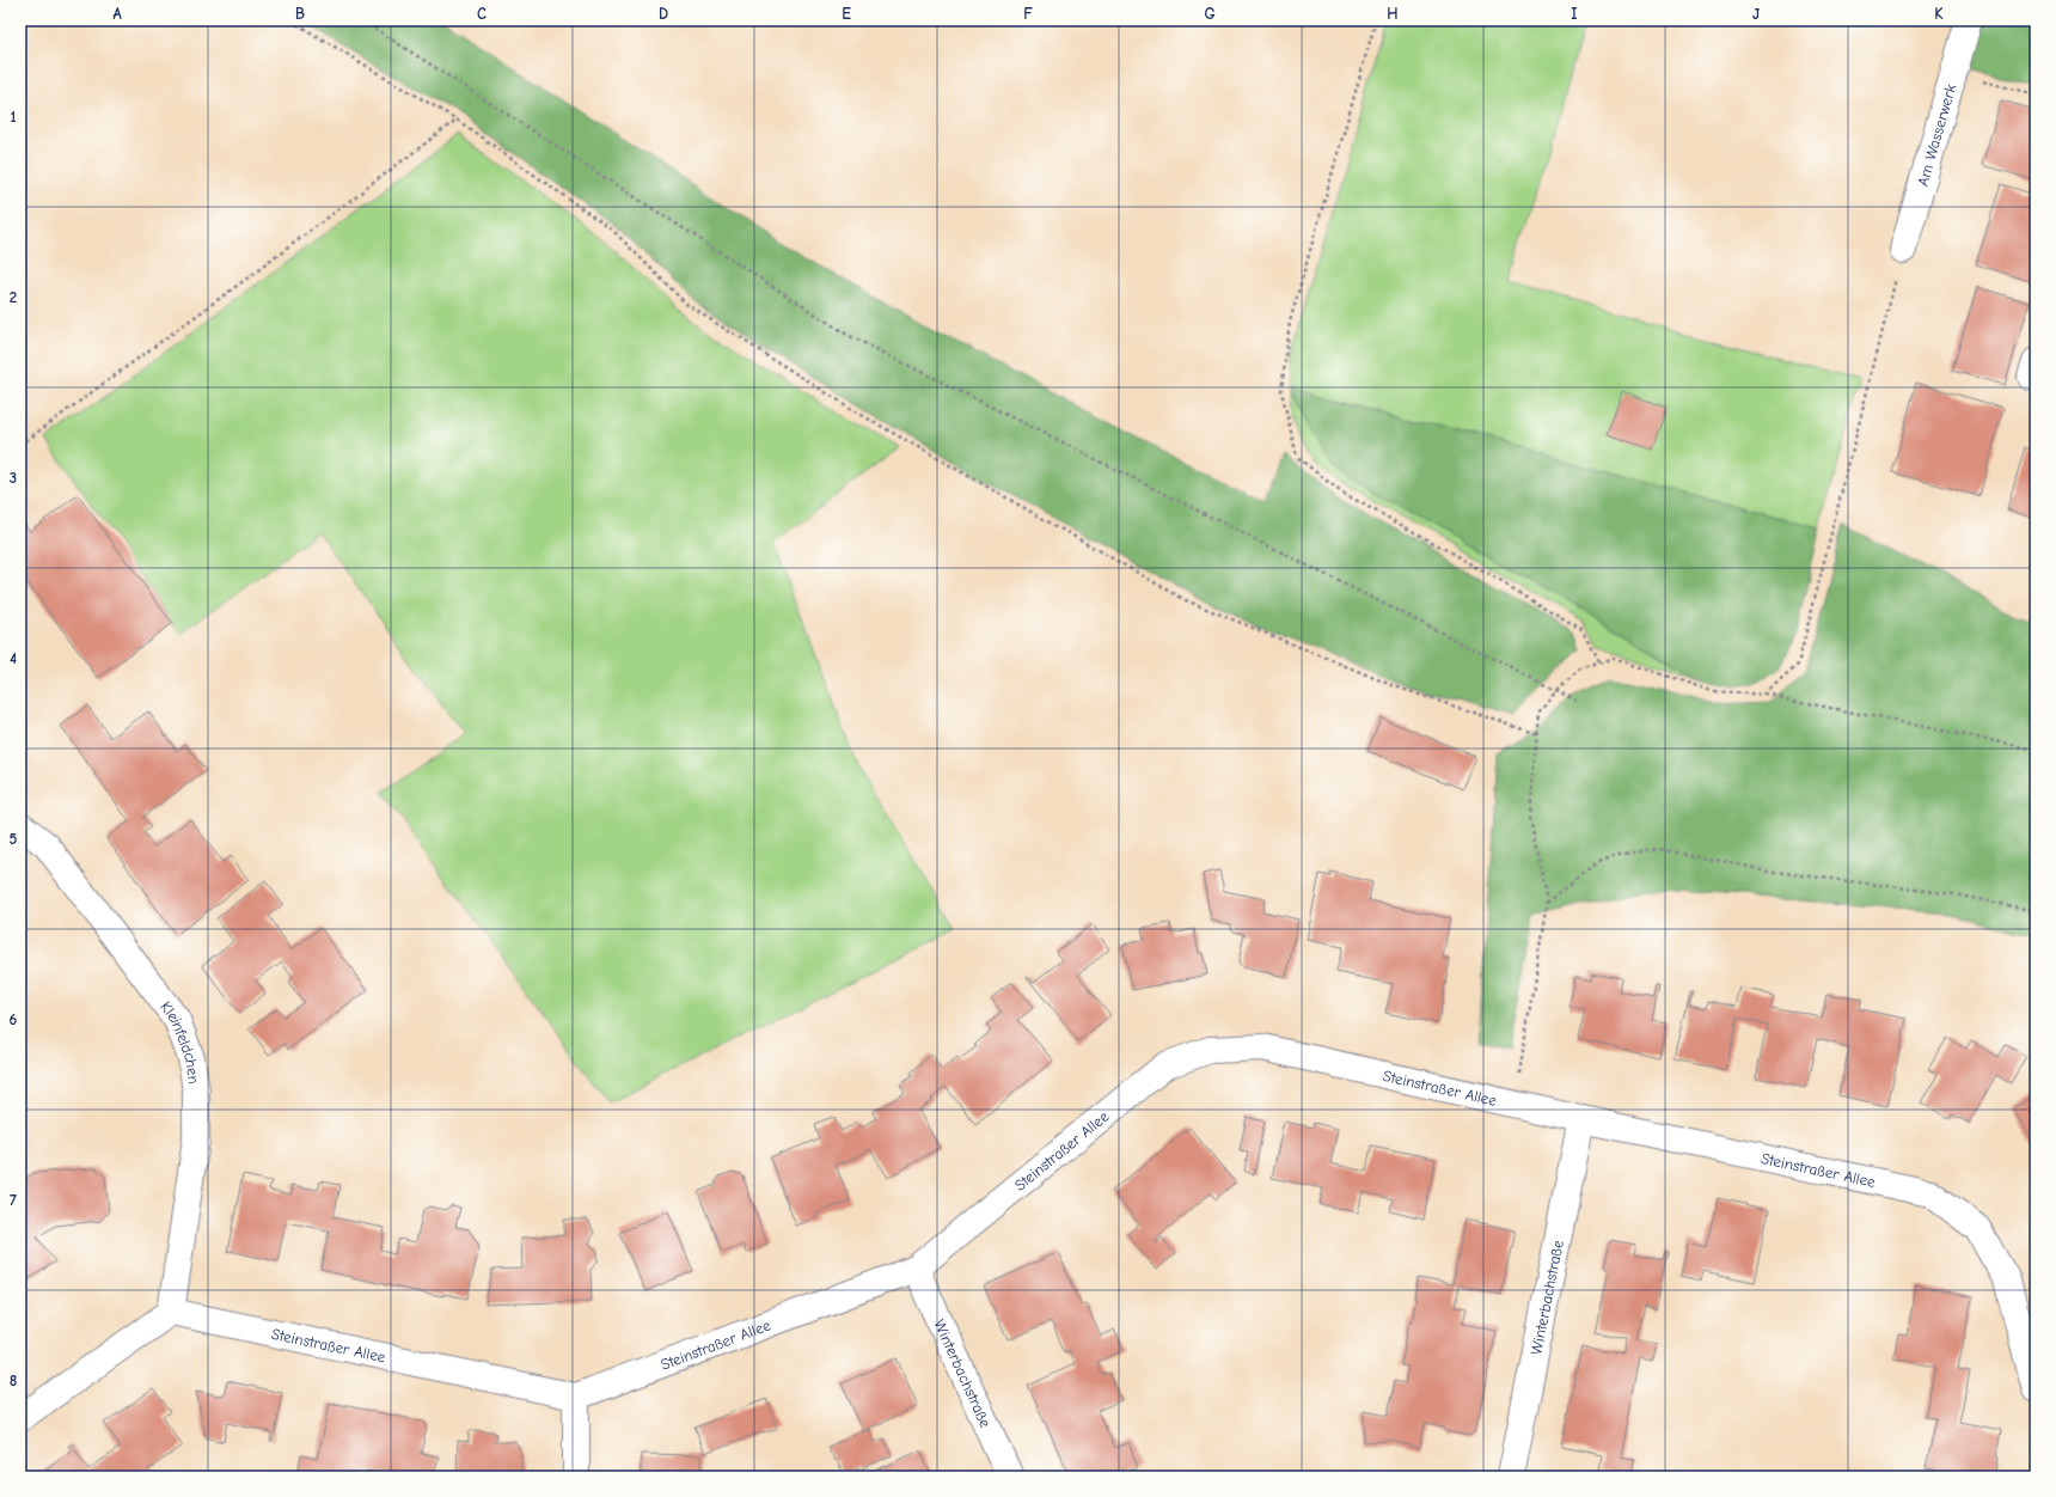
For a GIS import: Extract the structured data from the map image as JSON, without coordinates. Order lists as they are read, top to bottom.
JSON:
{
  "streets": {
    "street": [
      "Am Wasserwerk",
      "Kleinfeldchen",
      "Steinstraßer Allee",
      "Winterbachstraße"
    ]
  },
  "crossings": [
    ["Kleinfeldchen", "Steinstraßer Allee"],
    ["Steinstraßer Allee", "Winterbachstraße"]
  ],
  "grid": {
    "columns": [
      "A",
      "B",
      "C",
      "D",
      "E",
      "F",
      "G",
      "H",
      "I",
      "J",
      "K"
    ],
    "rows": [
      "1",
      "2",
      "3",
      "4",
      "5",
      "6",
      "7",
      "8"
    ]
  }
}
